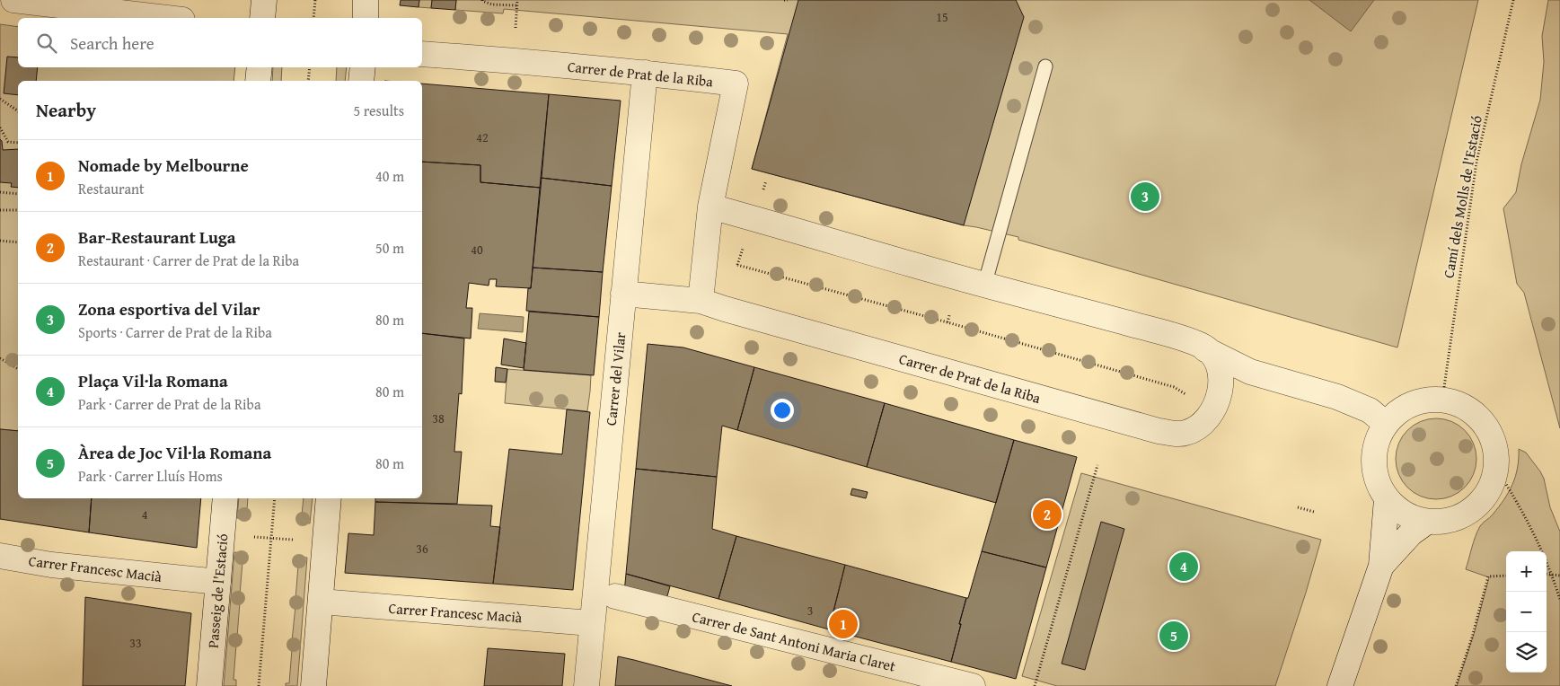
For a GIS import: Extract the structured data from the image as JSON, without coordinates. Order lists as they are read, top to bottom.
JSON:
{
  "streets": {
    "street": [
      "Carrer de Prat de la Riba",
      "Carrer del Vilar",
      "Carrer Francesc Macià",
      "Passeig de l'Estació",
      "Carrer de Sant Antoni Maria Claret"
    ],
    "path": ["Camí dels Molls de l'Estació"]
  },
  "crossings": [
    ["Carrer de Prat de la Riba", "Camí dels Molls de l'Estació"],
    ["Carrer de Prat de la Riba", "Carrer del Vilar"],
    ["Carrer del Vilar", "Carrer Francesc Macià"],
    ["Carrer Francesc Macià", "Passeig de l'Estació"]
  ],
  "house_numbers": [
    "15",
    "42",
    "40",
    "38",
    "4",
    "36",
    "3",
    "33"
  ],
  "page": {
    "search": "Search here",
    "heading": ["Nearby", "5 results"],
    "list": [
      {
        "mark": "1",
        "name": "Nomade by Melbourne",
        "note": "Restaurant",
        "value": "40 m"
      },
      {
        "mark": "2",
        "name": "Bar-Restaurant Luga",
        "note": "Restaurant · Carrer de Prat de la Riba",
        "value": "50 m"
      },
      {
        "mark": "3",
        "name": "Zona esportiva del Vilar",
        "note": "Sports · Carrer de Prat de la Riba",
        "value": "80 m"
      },
      {
        "mark": "4",
        "name": "Plaça Vil·la Romana",
        "note": "Park · Carrer de Prat de la Riba",
        "value": "80 m"
      },
      {
        "mark": "5",
        "name": "Àrea de Joc Vil·la Romana",
        "note": "Park · Carrer Lluís Homs",
        "value": "80 m"
      }
    ],
    "pins": [
      "3",
      "2",
      "4",
      "1",
      "5"
    ],
    "map_buttons": ["+", "−"]
  }
}
